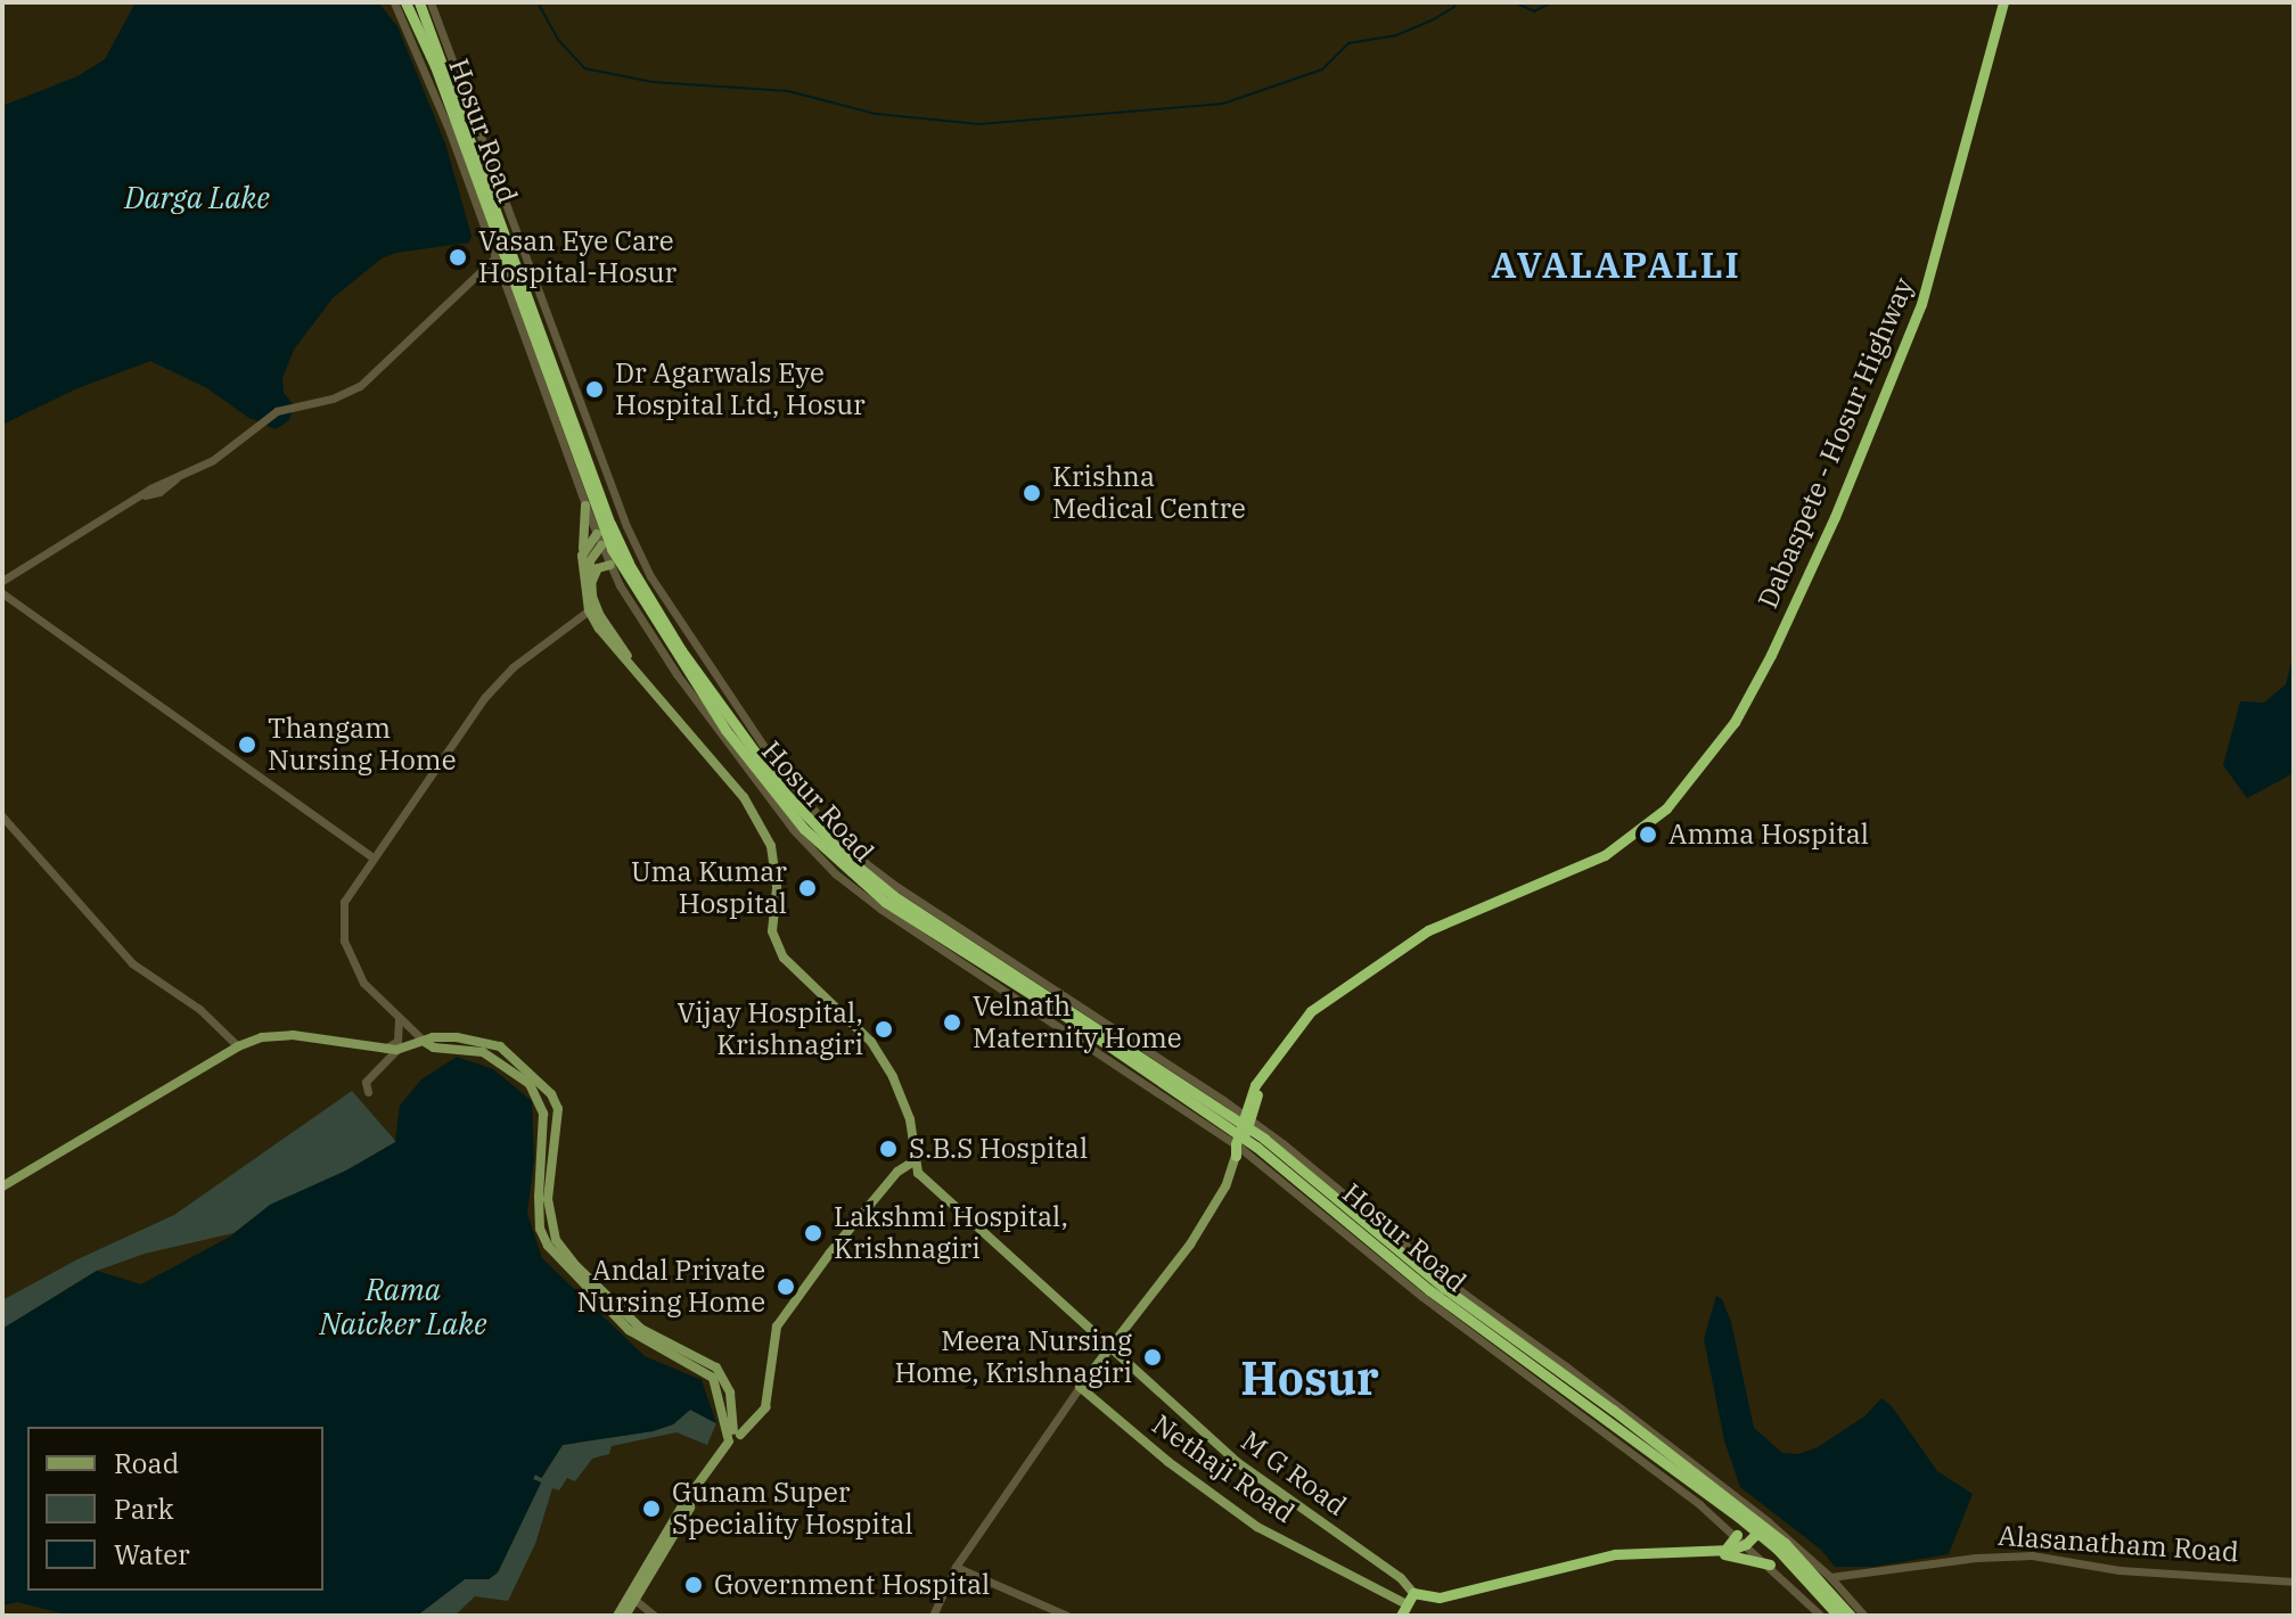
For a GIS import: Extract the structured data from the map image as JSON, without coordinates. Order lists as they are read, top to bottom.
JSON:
{
  "streets": {
    "highway": ["Hosur Road", "Dabaspete - Hosur Highway"],
    "main road": ["Nethaji Road", "M G Road"],
    "street": ["Alasanatham Road"]
  },
  "districts": ["AVALAPALLI", "Hosur"],
  "water": ["Darga Lake", "Rama Naicker Lake"],
  "places": [
    "Vasan Eye Care Hospital-Hosur",
    "Dr Agarwals Eye Hospital Ltd, Hosur",
    "Krishna Medical Centre",
    "Thangam Nursing Home",
    "Amma Hospital",
    "Uma Kumar Hospital",
    "Velnath Maternity Home",
    "Vijay Hospital, Krishnagiri",
    "S.B.S Hospital",
    "Lakshmi Hospital, Krishnagiri",
    "Andal Private Nursing Home",
    "Meera Nursing Home, Krishnagiri",
    "Gunam Super Speciality Hospital",
    "Government Hospital"
  ],
  "legend": ["Road", "Park", "Water"]
}
